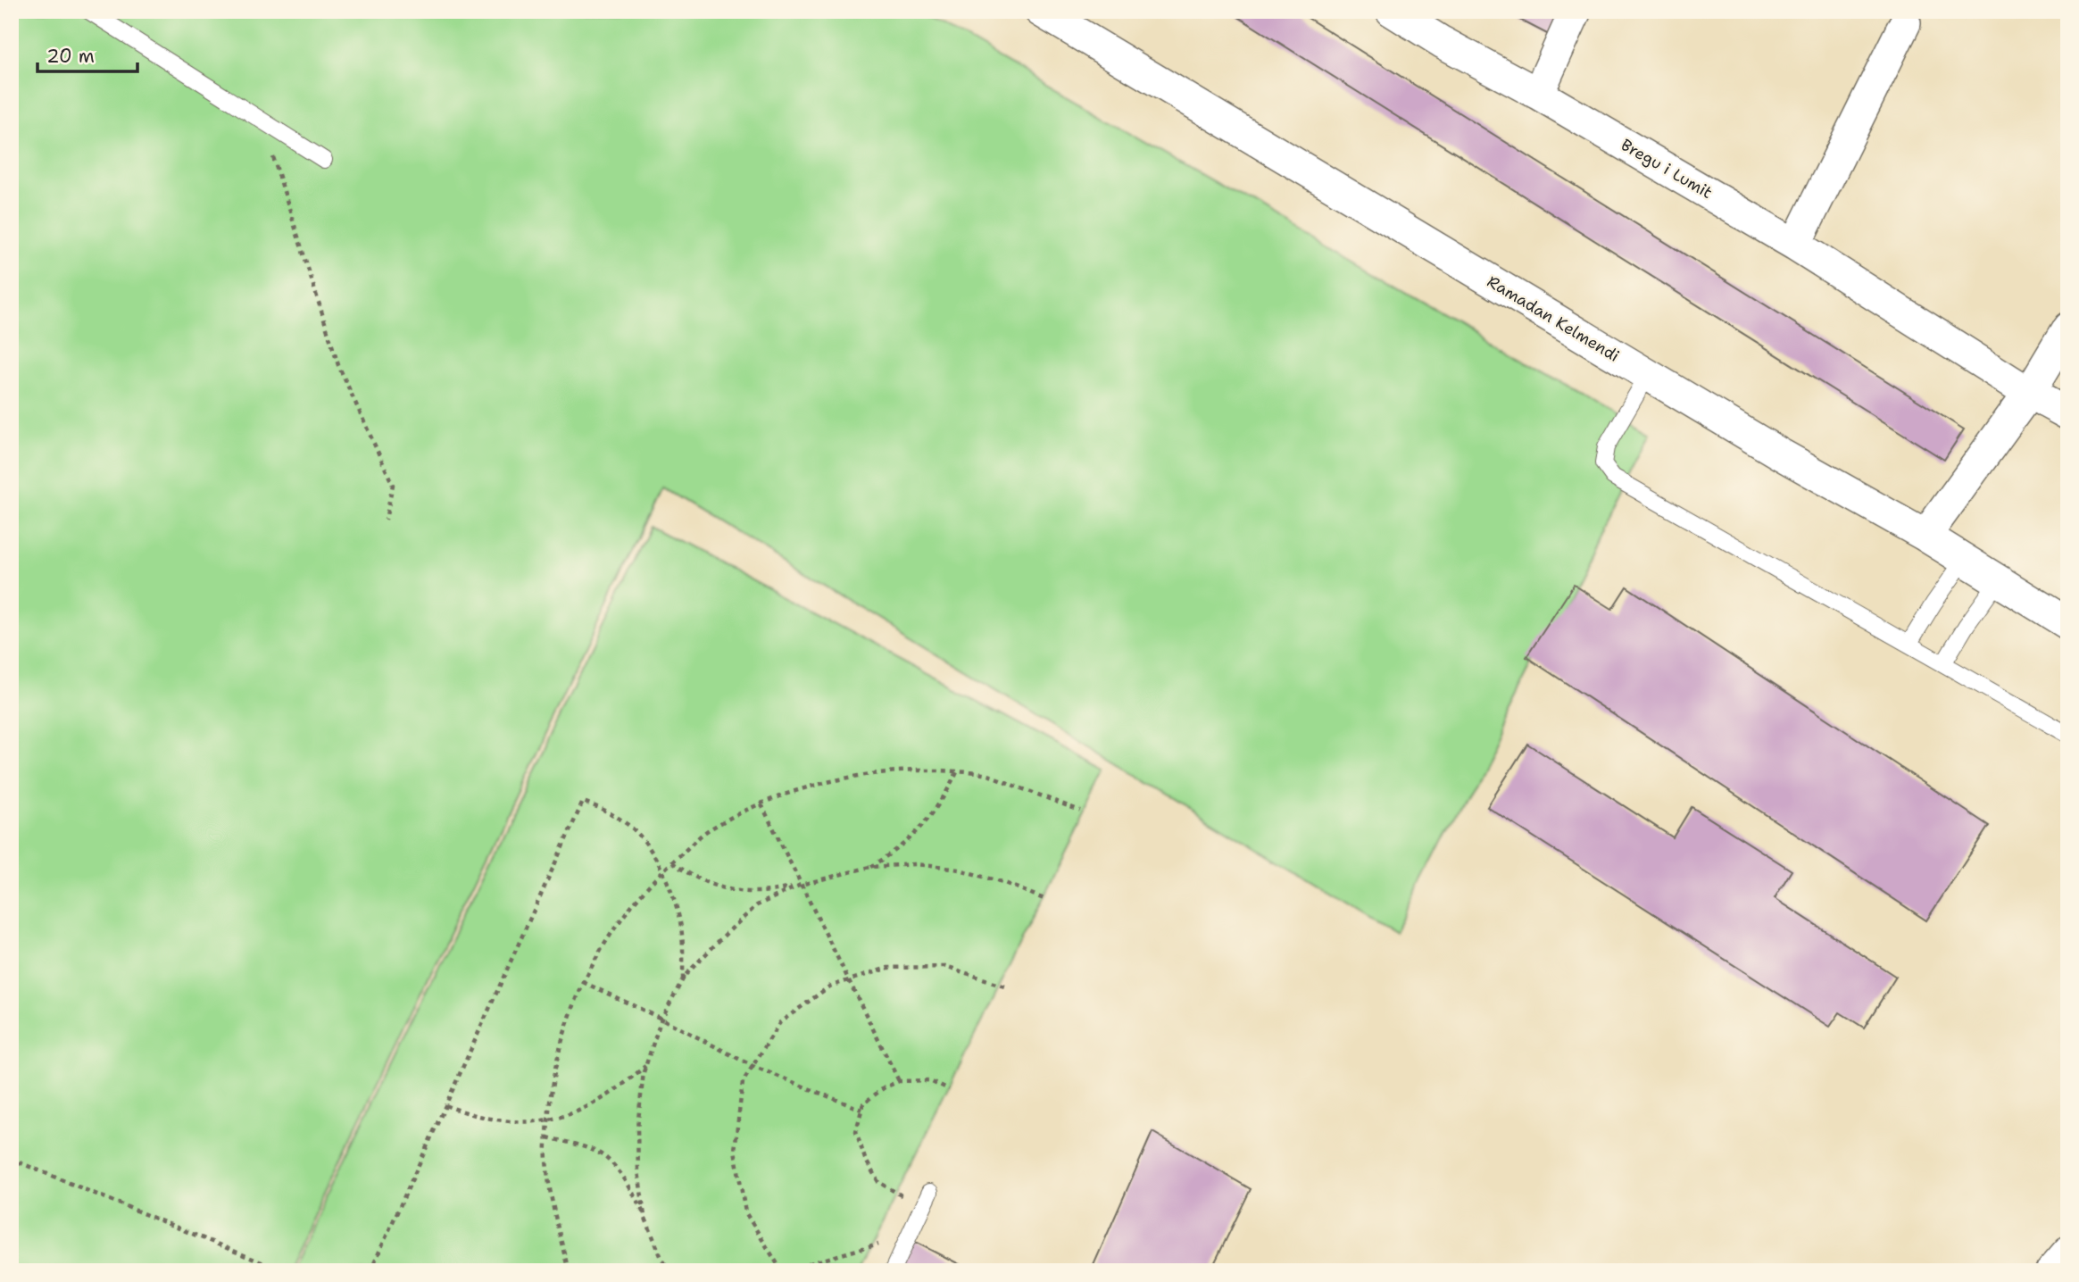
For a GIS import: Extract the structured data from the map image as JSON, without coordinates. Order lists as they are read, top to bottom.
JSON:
{
  "streets": {
    "street": ["Bregu i Lumit", "Ramadan Kelmendi"]
  },
  "scale_bar": "20 m"
}
